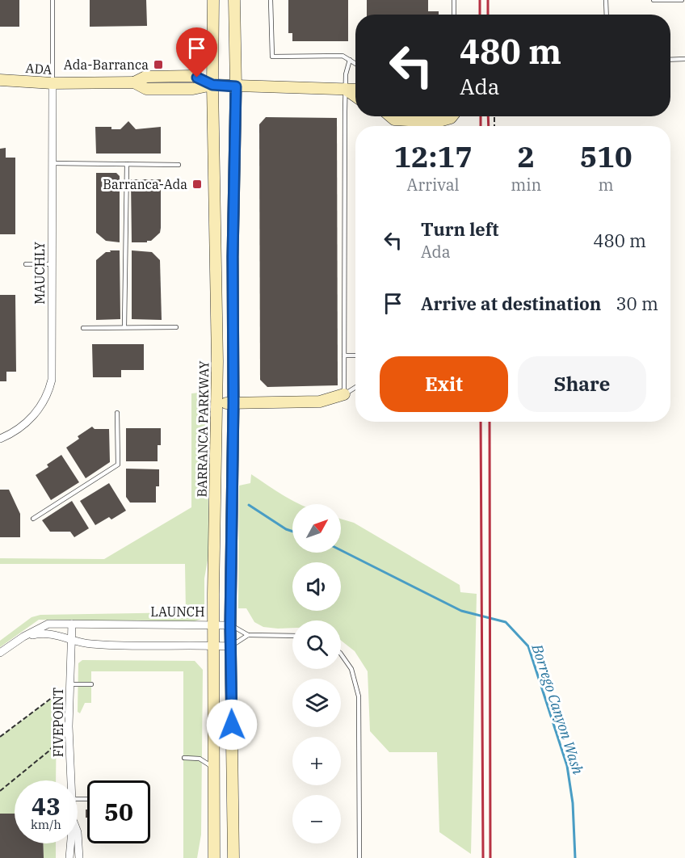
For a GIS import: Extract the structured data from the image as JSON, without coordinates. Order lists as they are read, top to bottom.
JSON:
{
  "streets": {
    "main road": ["ADA", "BARRANCA PARKWAY"],
    "street": ["MAUCHLY", "LAUNCH", "FIVEPOINT"]
  },
  "crossings": [
    ["ADA", "MAUCHLY"],
    ["ADA", "BARRANCA PARKWAY"],
    ["BARRANCA PARKWAY", "LAUNCH"],
    ["LAUNCH", "FIVEPOINT"]
  ],
  "water": ["Borrego Canyon Wash"],
  "places": {
    "transit": ["Ada-Barranca", "Barranca-Ada"]
  },
  "north": "top right",
  "page": {
    "turn": ["480 m", "Ada"],
    "eta": [
      "12:17",
      "Arrival",
      "2",
      "min",
      "510",
      "m"
    ],
    "list": [
      {
        "name": "Turn left",
        "note": "Ada",
        "value": "480 m"
      },
      {
        "name": "Arrive at destination",
        "value": "30 m"
      }
    ],
    "buttons": ["Exit", "Share"],
    "map_buttons": ["+", "−"],
    "speed": "43 km/h",
    "limit": "50"
  }
}
